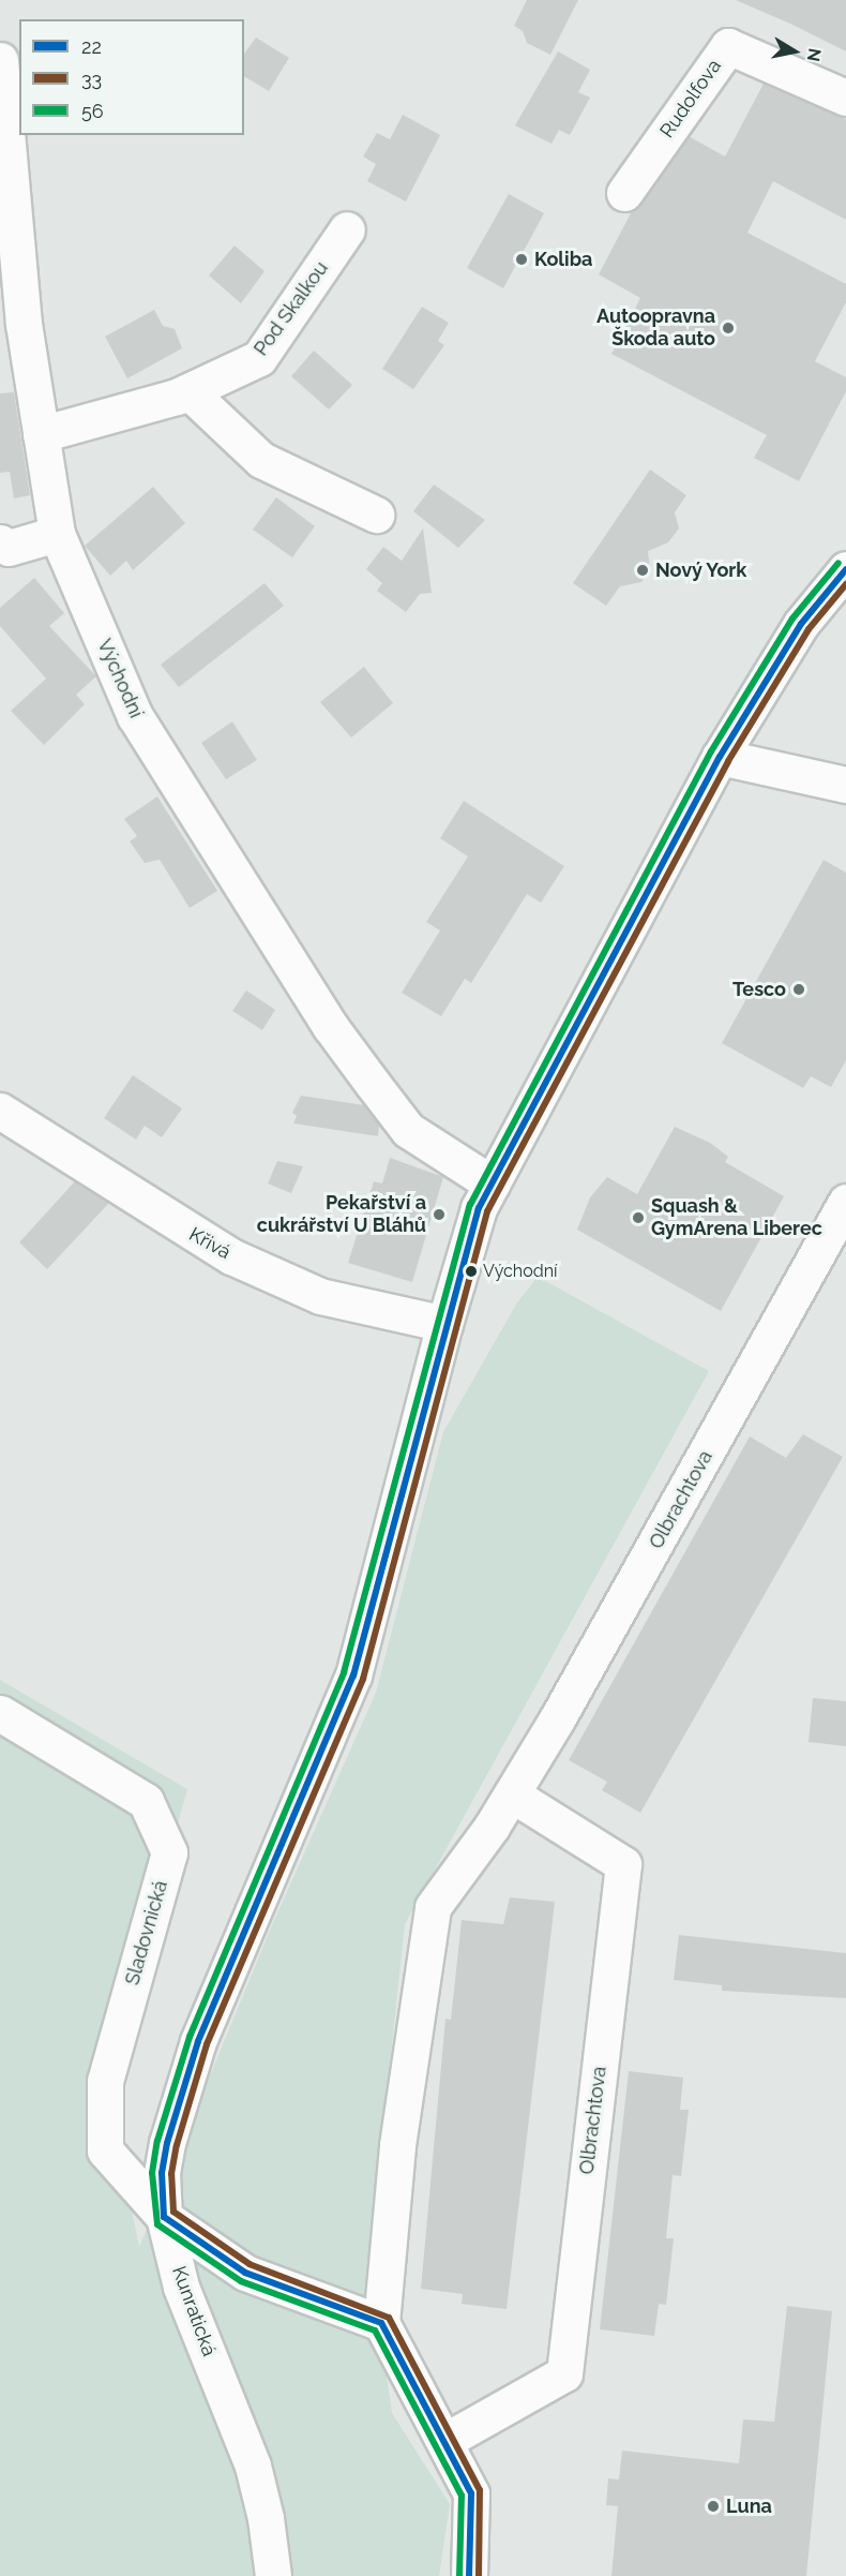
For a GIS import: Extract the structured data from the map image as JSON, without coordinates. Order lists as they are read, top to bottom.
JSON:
{
  "streets": {
    "street": [
      "Rudolfova",
      "Pod Skalkou",
      "Východní",
      "Křivá",
      "Olbrachtova",
      "Sladovnická",
      "Kunratická"
    ]
  },
  "crossings": [
    ["Pod Skalkou", "Východní"],
    ["Východní", "Kunratická"],
    ["Křivá", "Kunratická"],
    ["Sladovnická", "Kunratická"]
  ],
  "places": [
    "Koliba",
    "Autoopravna Škoda auto",
    "Nový York",
    "Tesco",
    "Pekařství a cukrářství U Bláhů",
    "Squash & GymArena Liberec",
    "Východní",
    "Luna"
  ],
  "lines": ["transit line 56", "transit line 22", "transit line 33"],
  "legend": ["22", "33", "56"],
  "north": "right"
}
